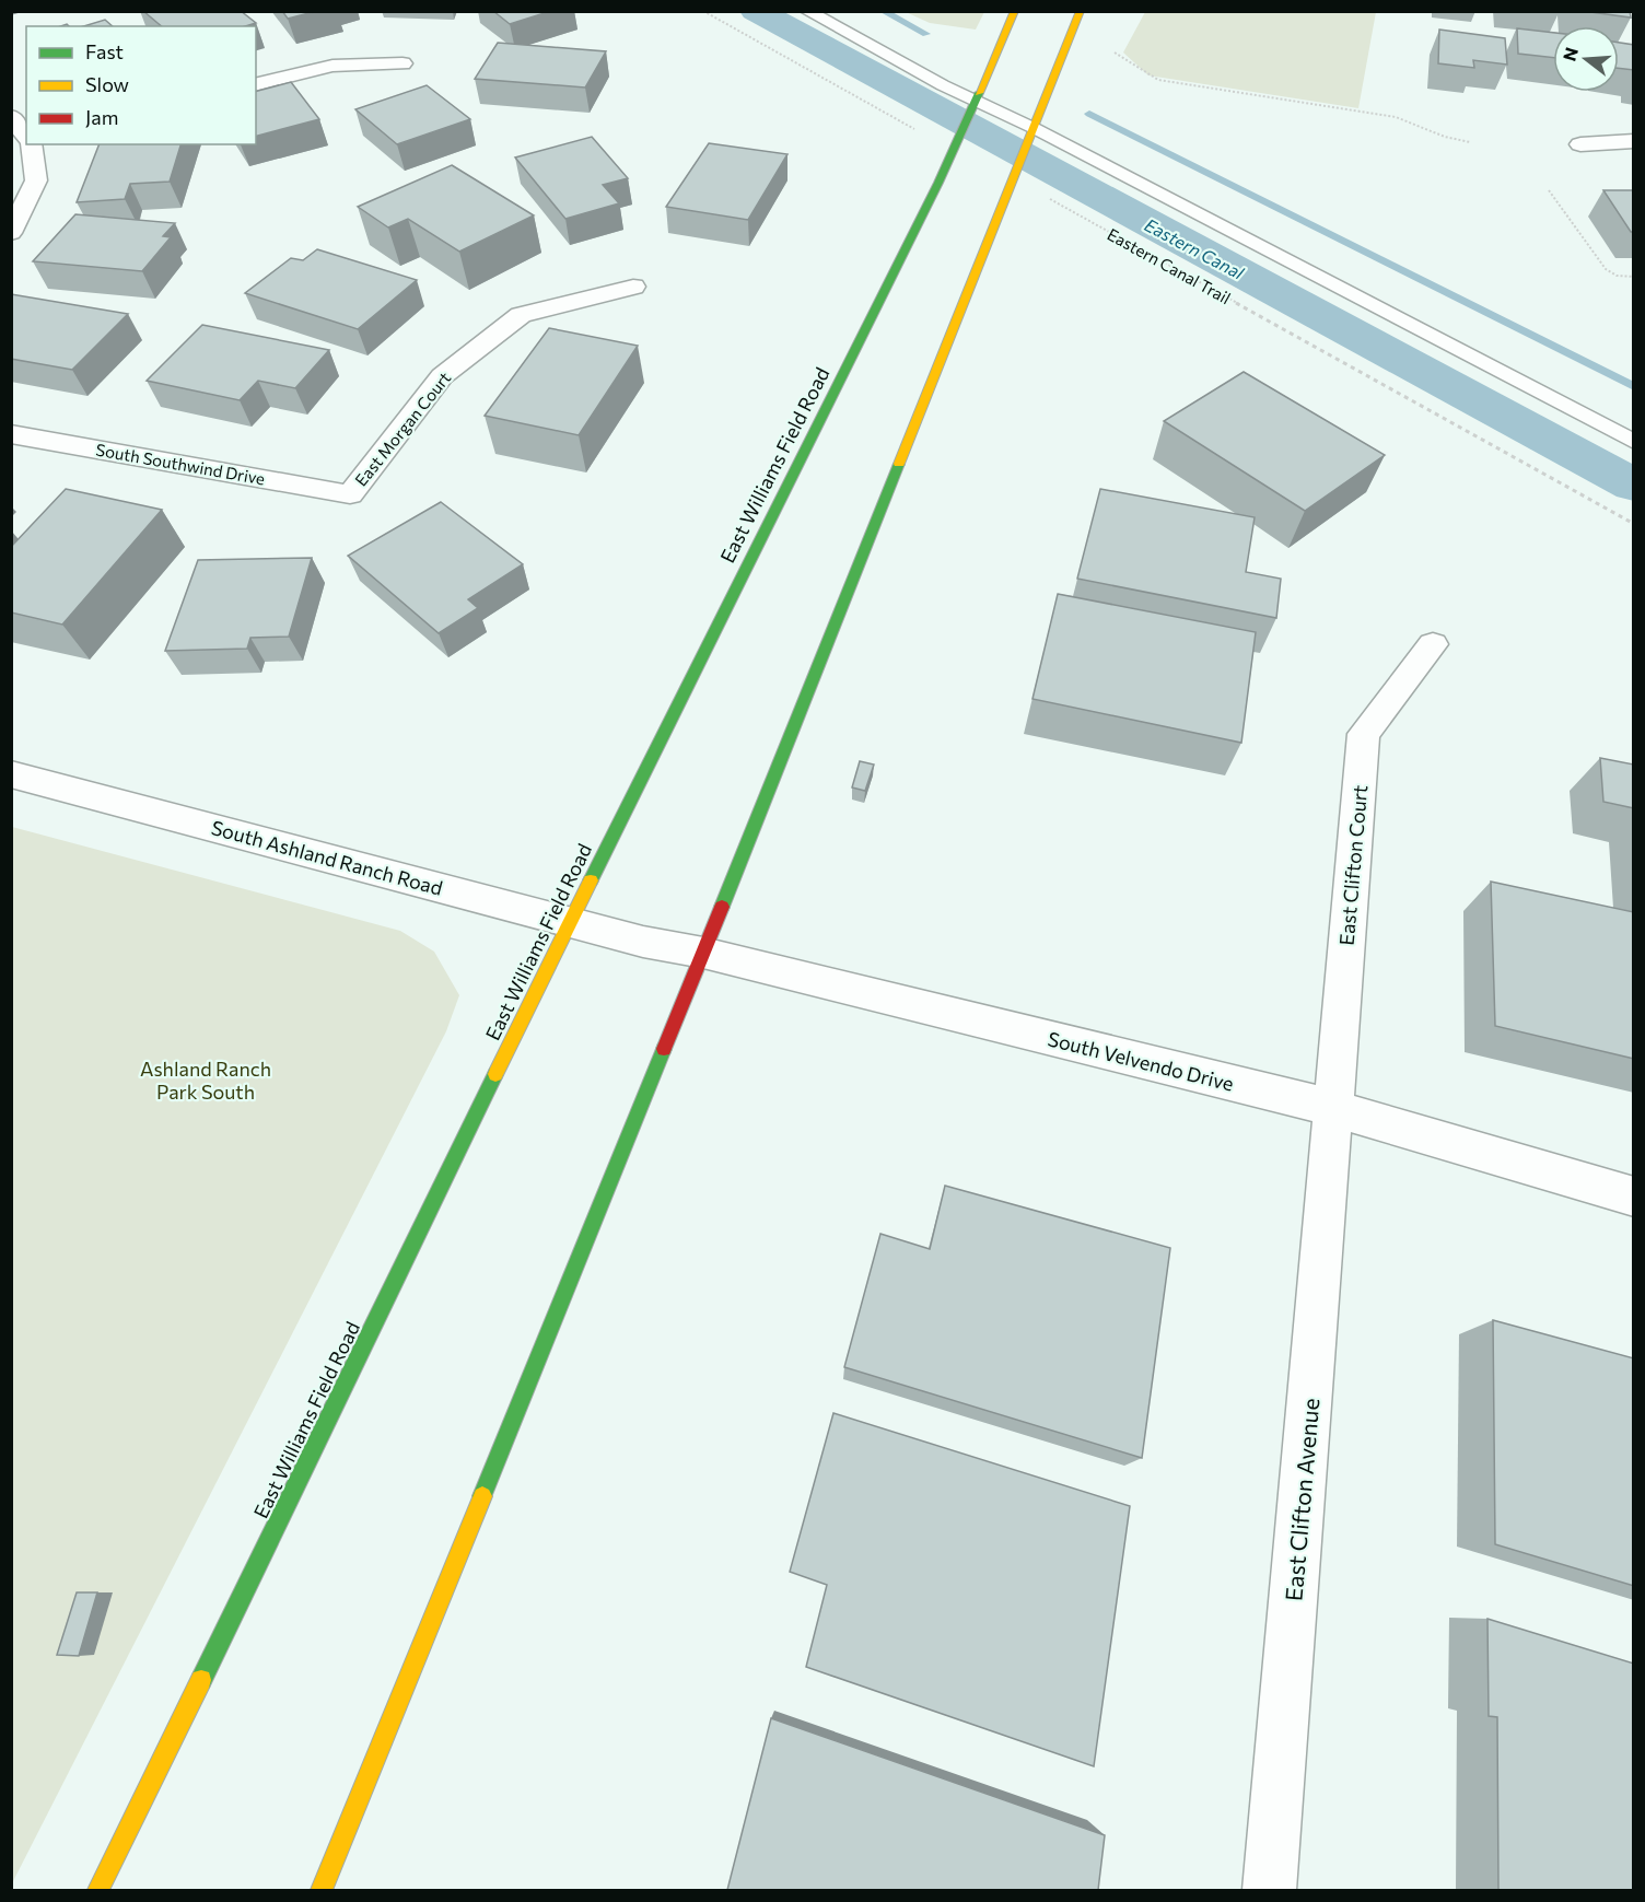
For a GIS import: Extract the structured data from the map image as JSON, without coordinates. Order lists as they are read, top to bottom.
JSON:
{
  "streets": {
    "main road": ["East Williams Field Road"],
    "street": [
      "East Morgan Court",
      "South Southwind Drive",
      "South Ashland Ranch Road",
      "East Clifton Court",
      "South Velvendo Drive",
      "East Clifton Avenue"
    ],
    "path": ["Eastern Canal Trail"]
  },
  "crossings": [
    ["East Morgan Court", "South Southwind Drive"],
    ["East Williams Field Road", "South Ashland Ranch Road"],
    ["South Ashland Ranch Road", "South Velvendo Drive"],
    ["East Clifton Court", "South Velvendo Drive"],
    ["East Clifton Court", "East Clifton Avenue"],
    ["South Velvendo Drive", "East Clifton Avenue"]
  ],
  "water": ["Eastern Canal"],
  "parks": ["Ashland Ranch Park South"],
  "legend": ["Fast", "Slow", "Jam"],
  "north": "left"
}
